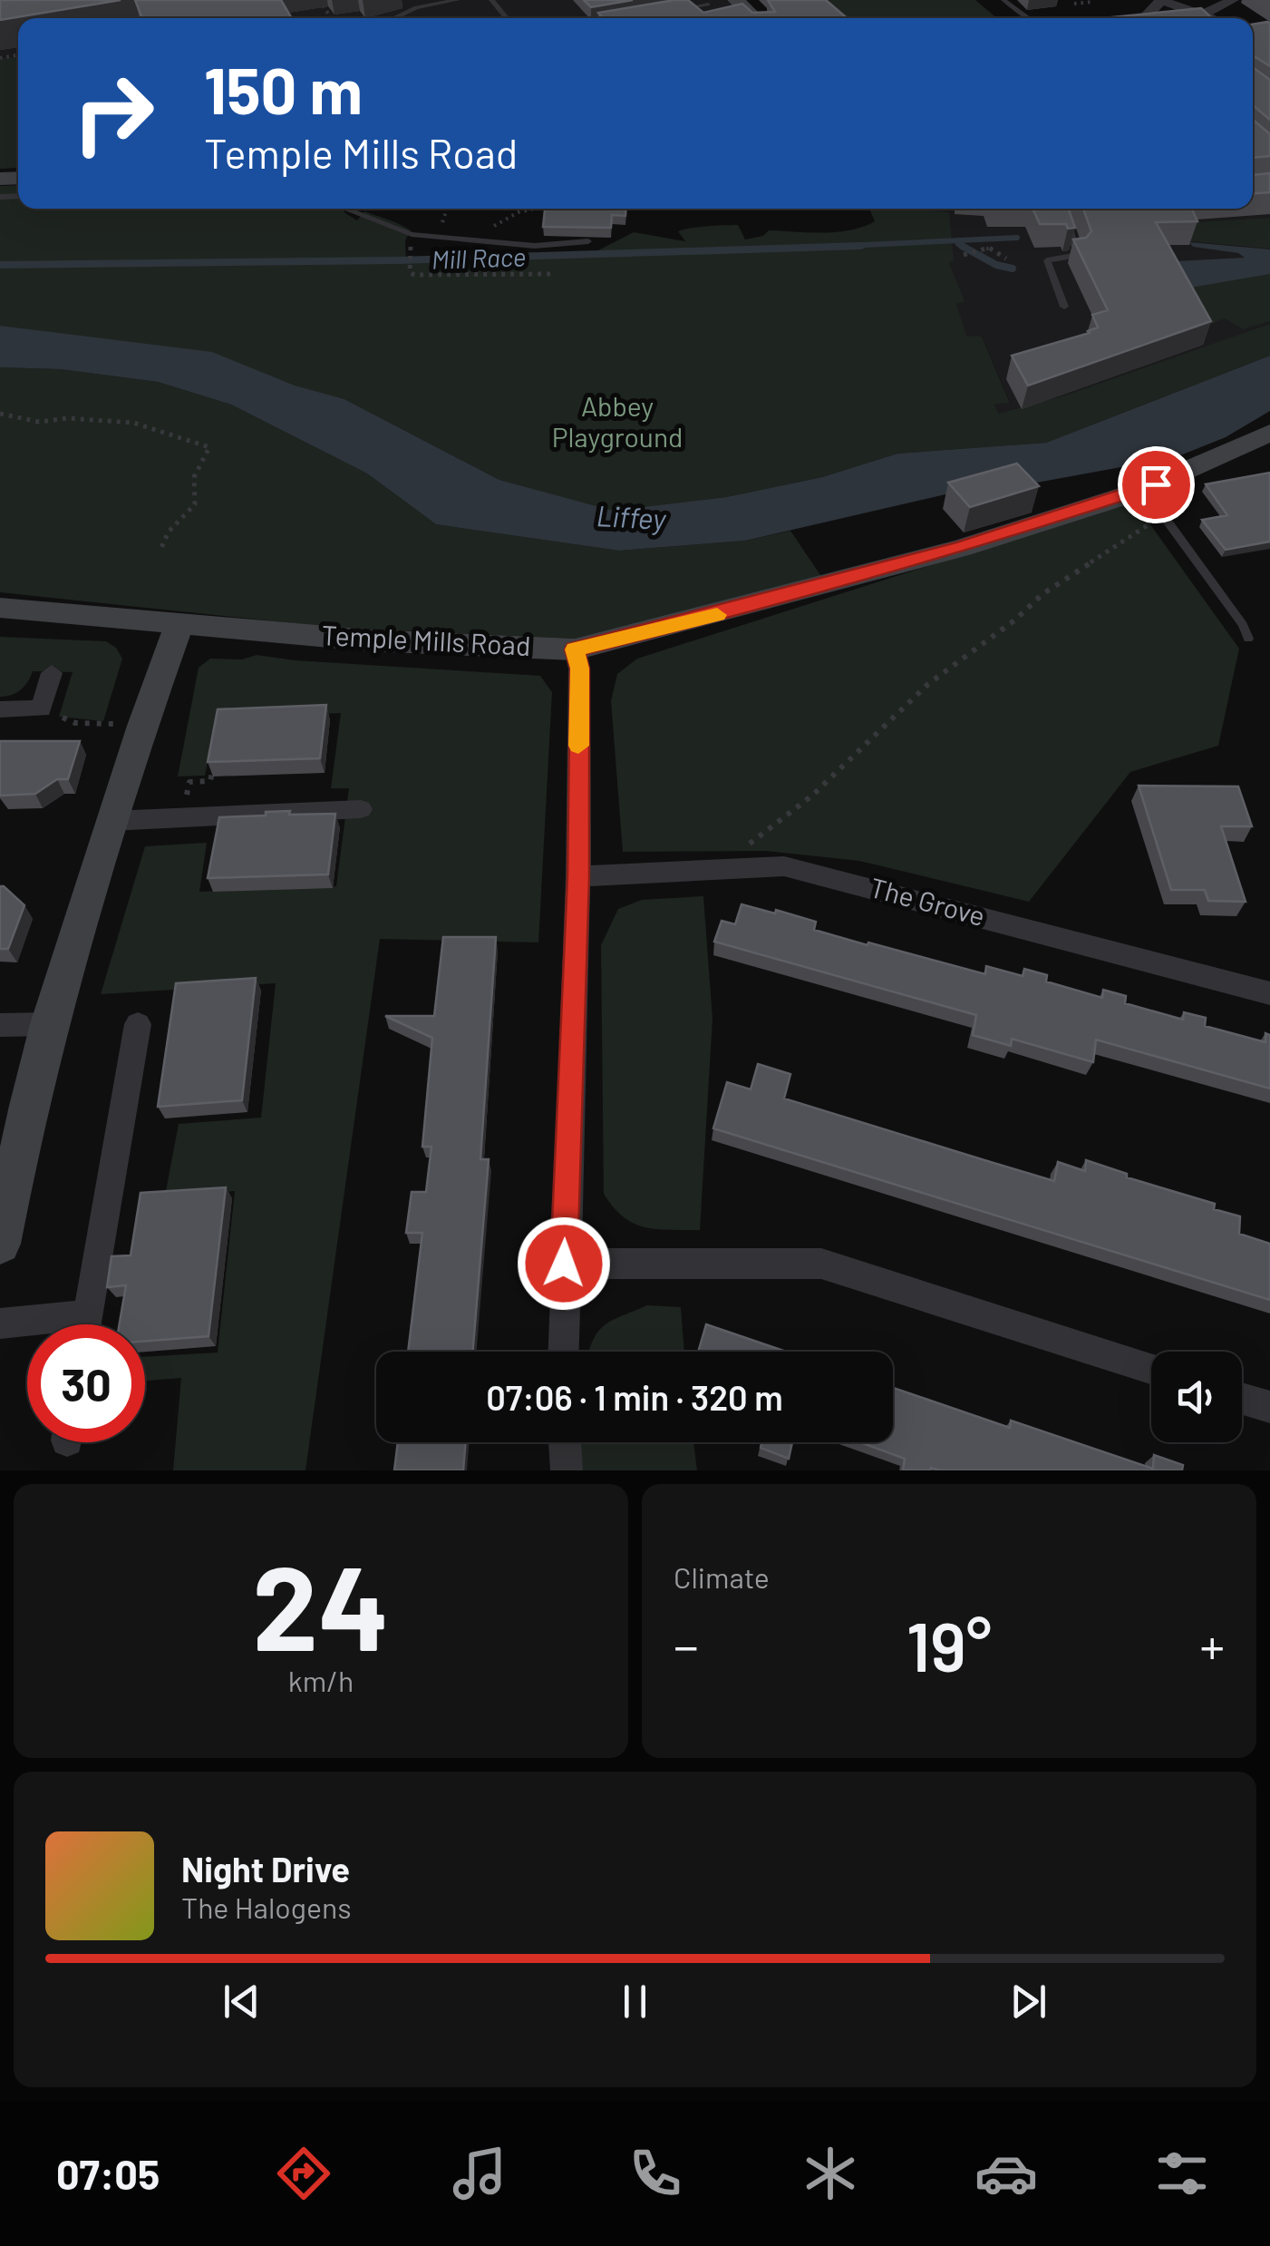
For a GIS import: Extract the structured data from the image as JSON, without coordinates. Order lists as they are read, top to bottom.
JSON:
{
  "streets": {
    "street": ["Temple Mills Road", "The Grove"]
  },
  "water": ["Mill Race", "Liffey"],
  "parks": ["Abbey Playground"],
  "page": {
    "turn": ["150 m", "Temple Mills Road"],
    "limit": "30",
    "trip": "07:06 · 1 min · 320 m",
    "tile": [
      ["24", "km/h"],
      "Climate"
    ],
    "heat": ["−", "19°", "+"],
    "song": ["Night Drive", "The Halogens"],
    "tabs": "07:05"
  }
}
